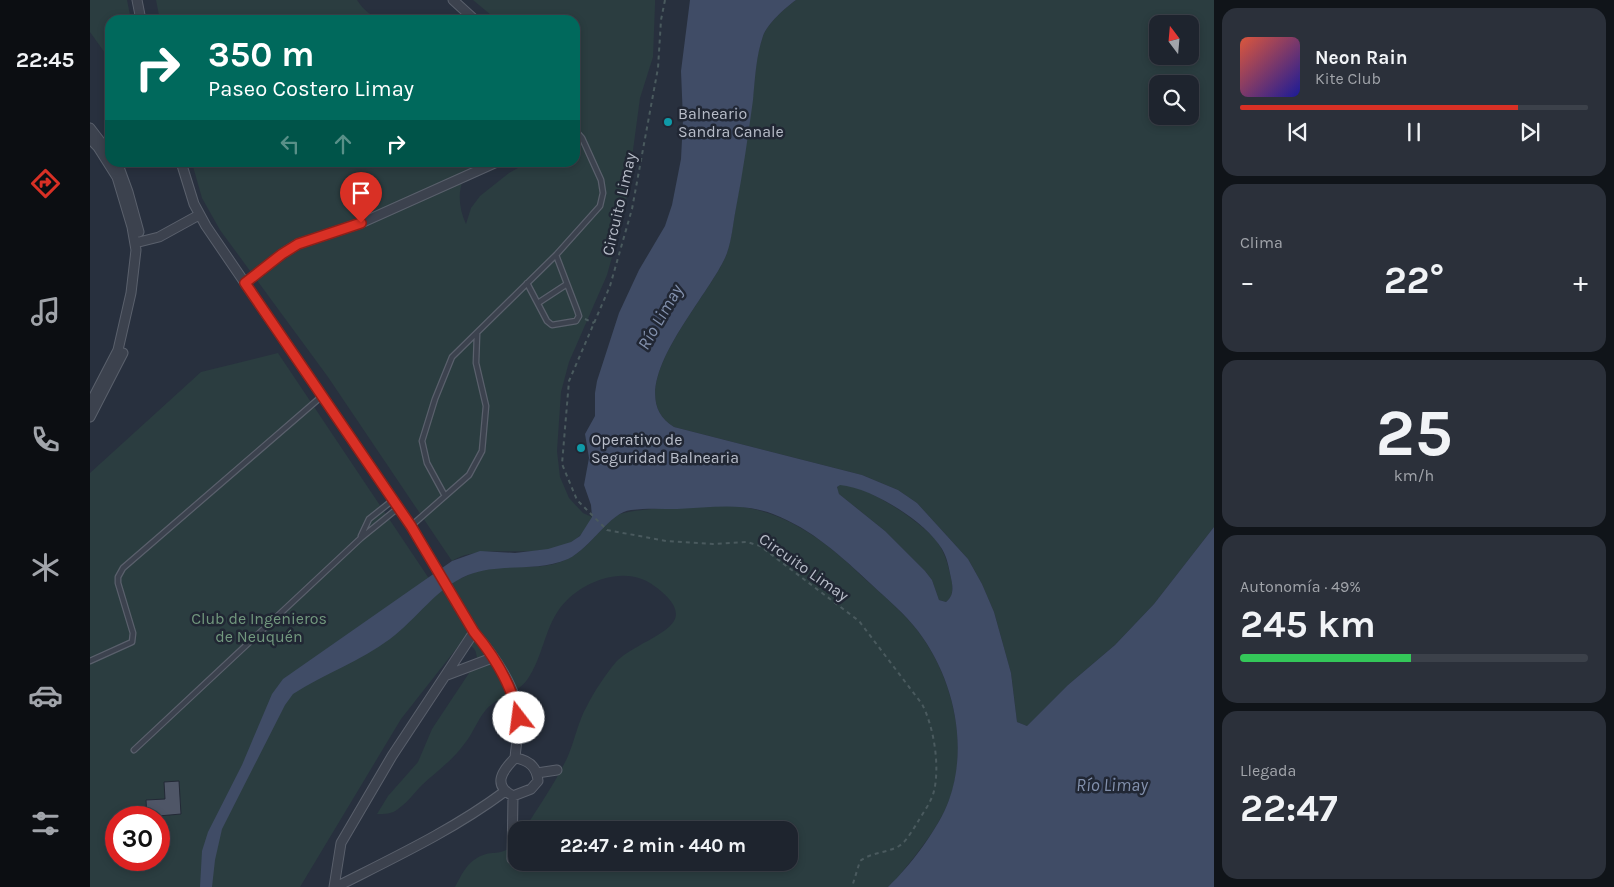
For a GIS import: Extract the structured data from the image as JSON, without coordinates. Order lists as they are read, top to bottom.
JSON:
{
  "streets": {
    "path": ["Circuito Limay"]
  },
  "water": ["Río Limay"],
  "parks": ["Club de Ingenieros de Neuquén"],
  "places": ["Balneario Sandra Canale", "Operativo de Seguridad Balnearia"],
  "north": "top",
  "page": {
    "tabs": "22:45",
    "turn": ["350 m", "Paseo Costero Limay"],
    "song": ["Neon Rain", "Kite Club"],
    "tile": [
      "Clima",
      ["25", "km/h"],
      ["Autonomía · 49%", "245 km"],
      ["Llegada", "22:47"]
    ],
    "heat": ["−", "22°", "+"],
    "limit": "30",
    "trip": "22:47 · 2 min · 440 m"
  }
}
